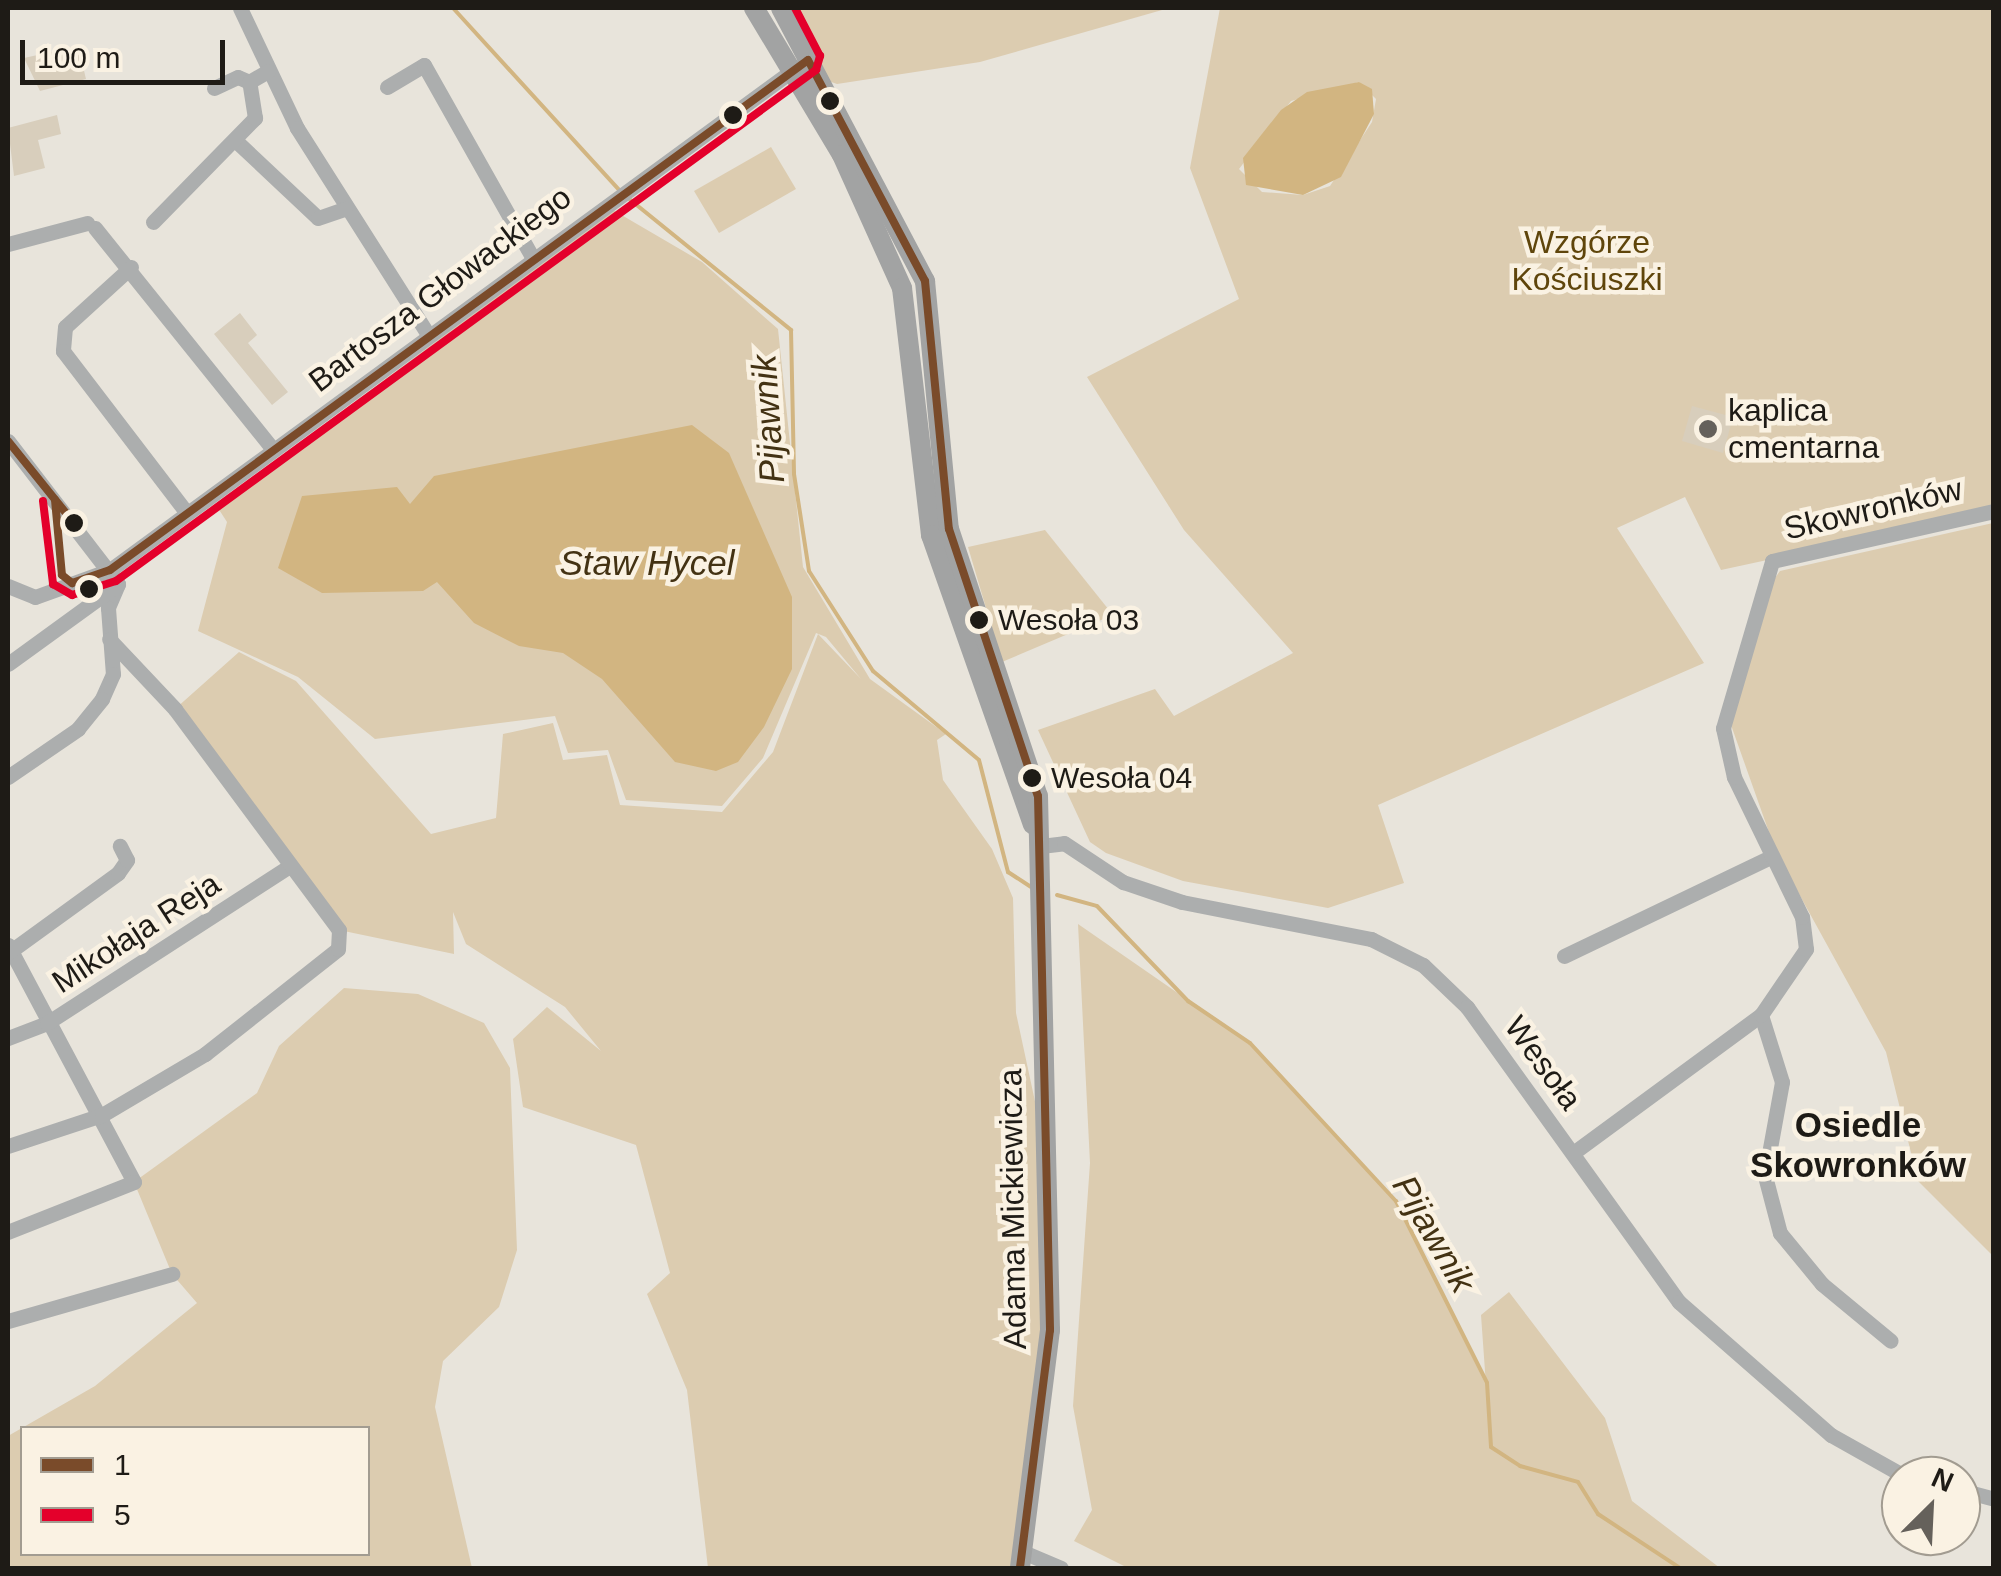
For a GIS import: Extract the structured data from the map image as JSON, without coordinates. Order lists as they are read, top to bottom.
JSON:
{
  "streets": {
    "street": [
      "Bartosza Głowackiego",
      "Skowronków",
      "Mikołaja Reja",
      "Wesoła",
      "Adama Mickiewicza"
    ]
  },
  "crossings": [
    ["Bartosza Głowackiego", "Adama Mickiewicza"],
    ["Skowronków", "Wesoła"],
    ["Wesoła", "Adama Mickiewicza"]
  ],
  "districts": ["Osiedle Skowronków"],
  "water": ["Pijawnik", "Staw Hycel"],
  "parks": ["Wzgórze Kościuszki"],
  "places": ["kaplica cmentarna", "Wesoła 03", "Wesoła 04"],
  "lines": ["transit line 5", "transit line 1"],
  "legend": ["1", "5"],
  "scale_bar": "100 m",
  "north": "top right"
}
